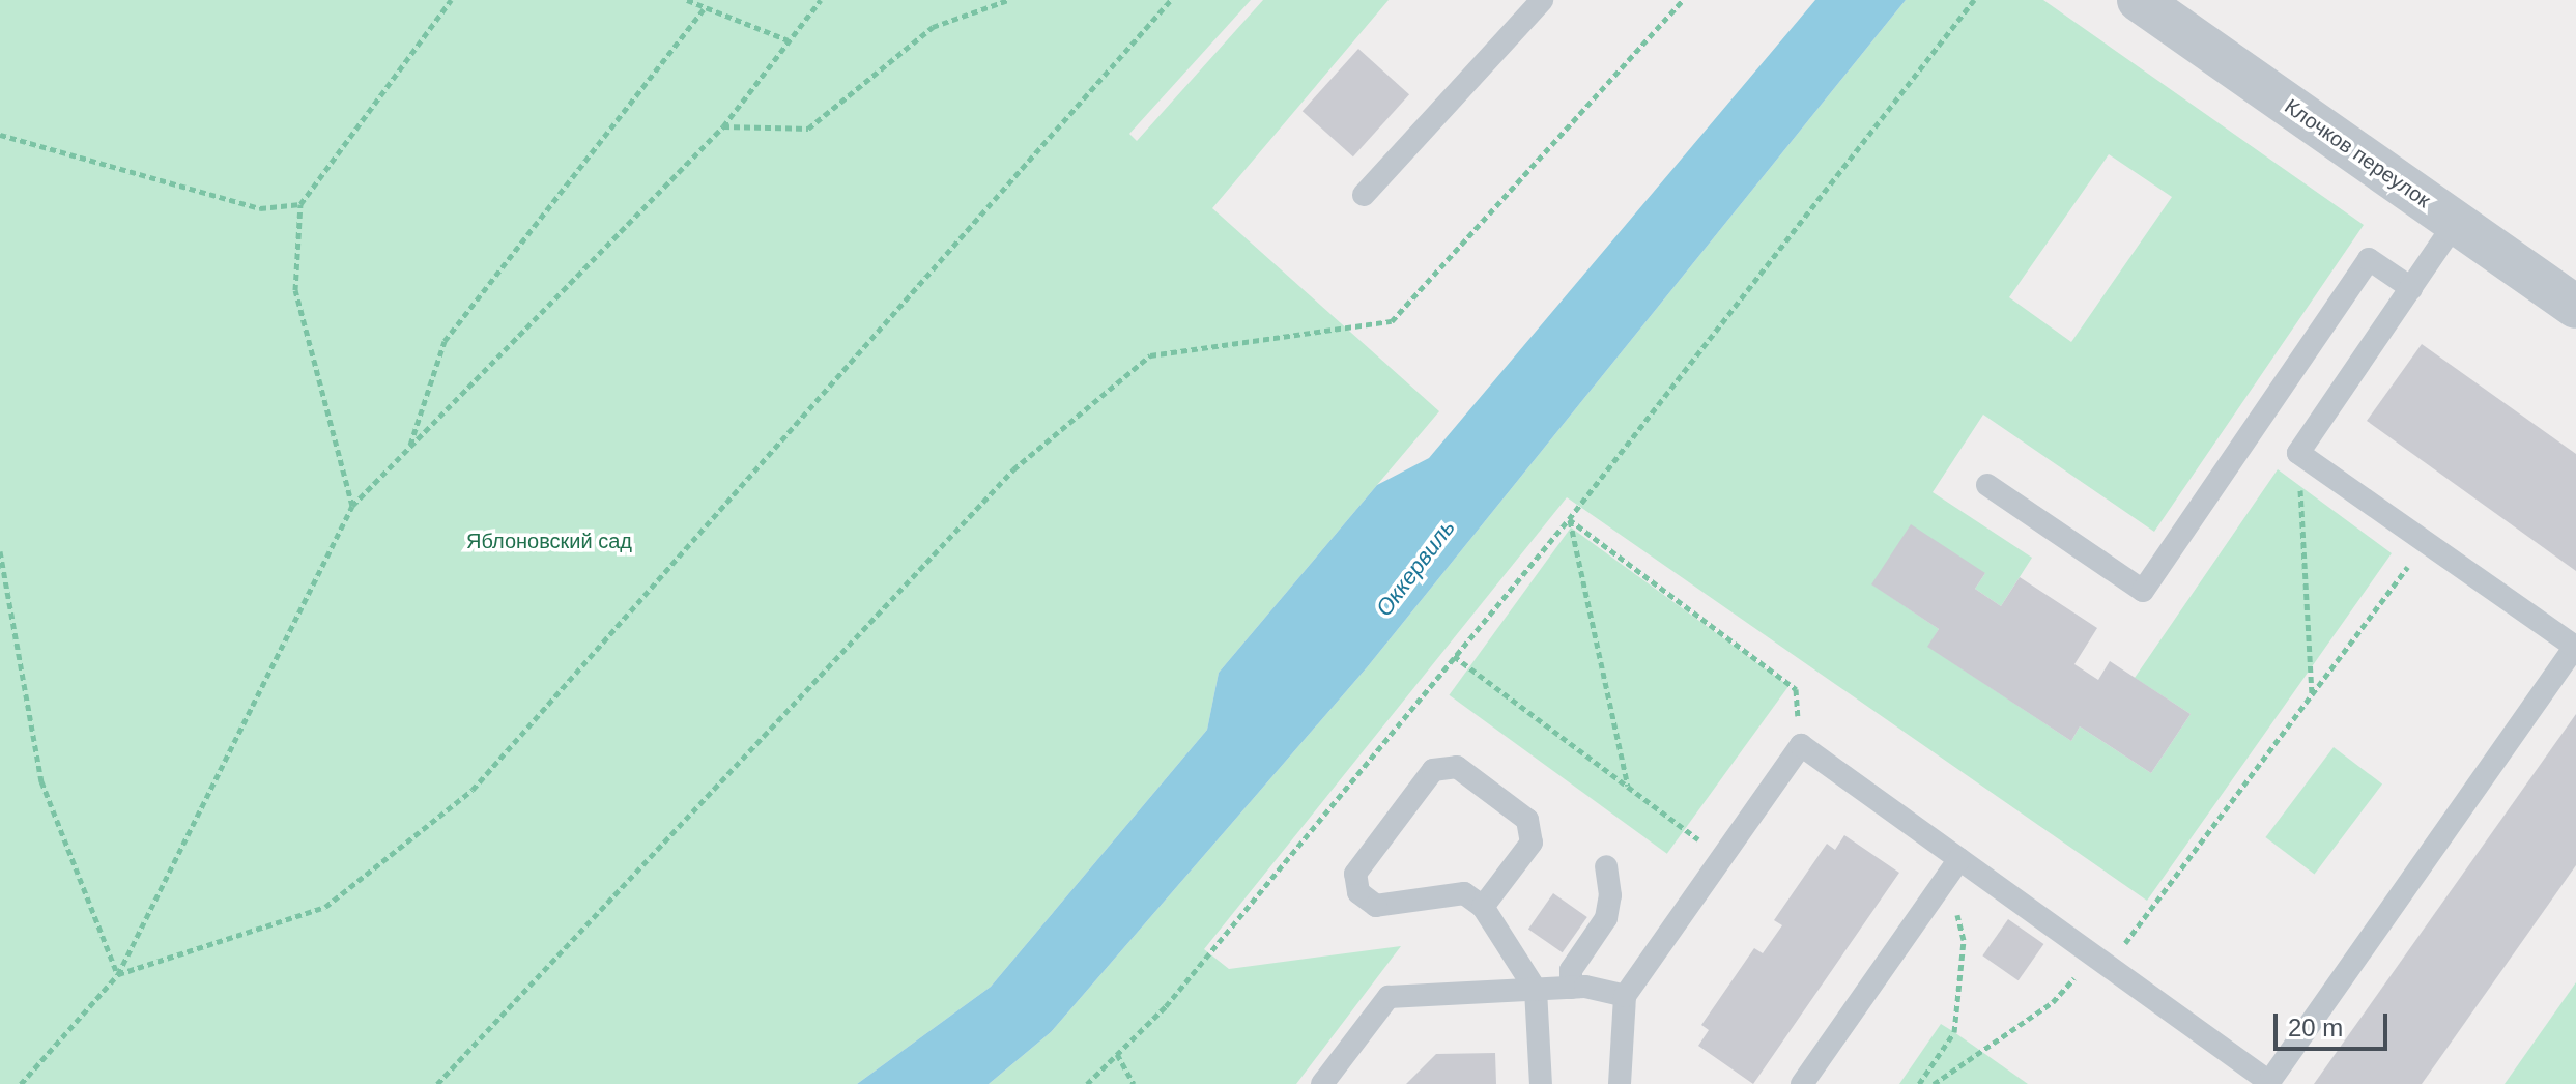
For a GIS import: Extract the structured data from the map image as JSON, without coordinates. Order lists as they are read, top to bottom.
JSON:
{
  "streets": {
    "street": ["Клочков переулок"]
  },
  "water": ["Оккервиль"],
  "parks": ["Яблоновский сад"],
  "scale_bar": "20 m"
}
